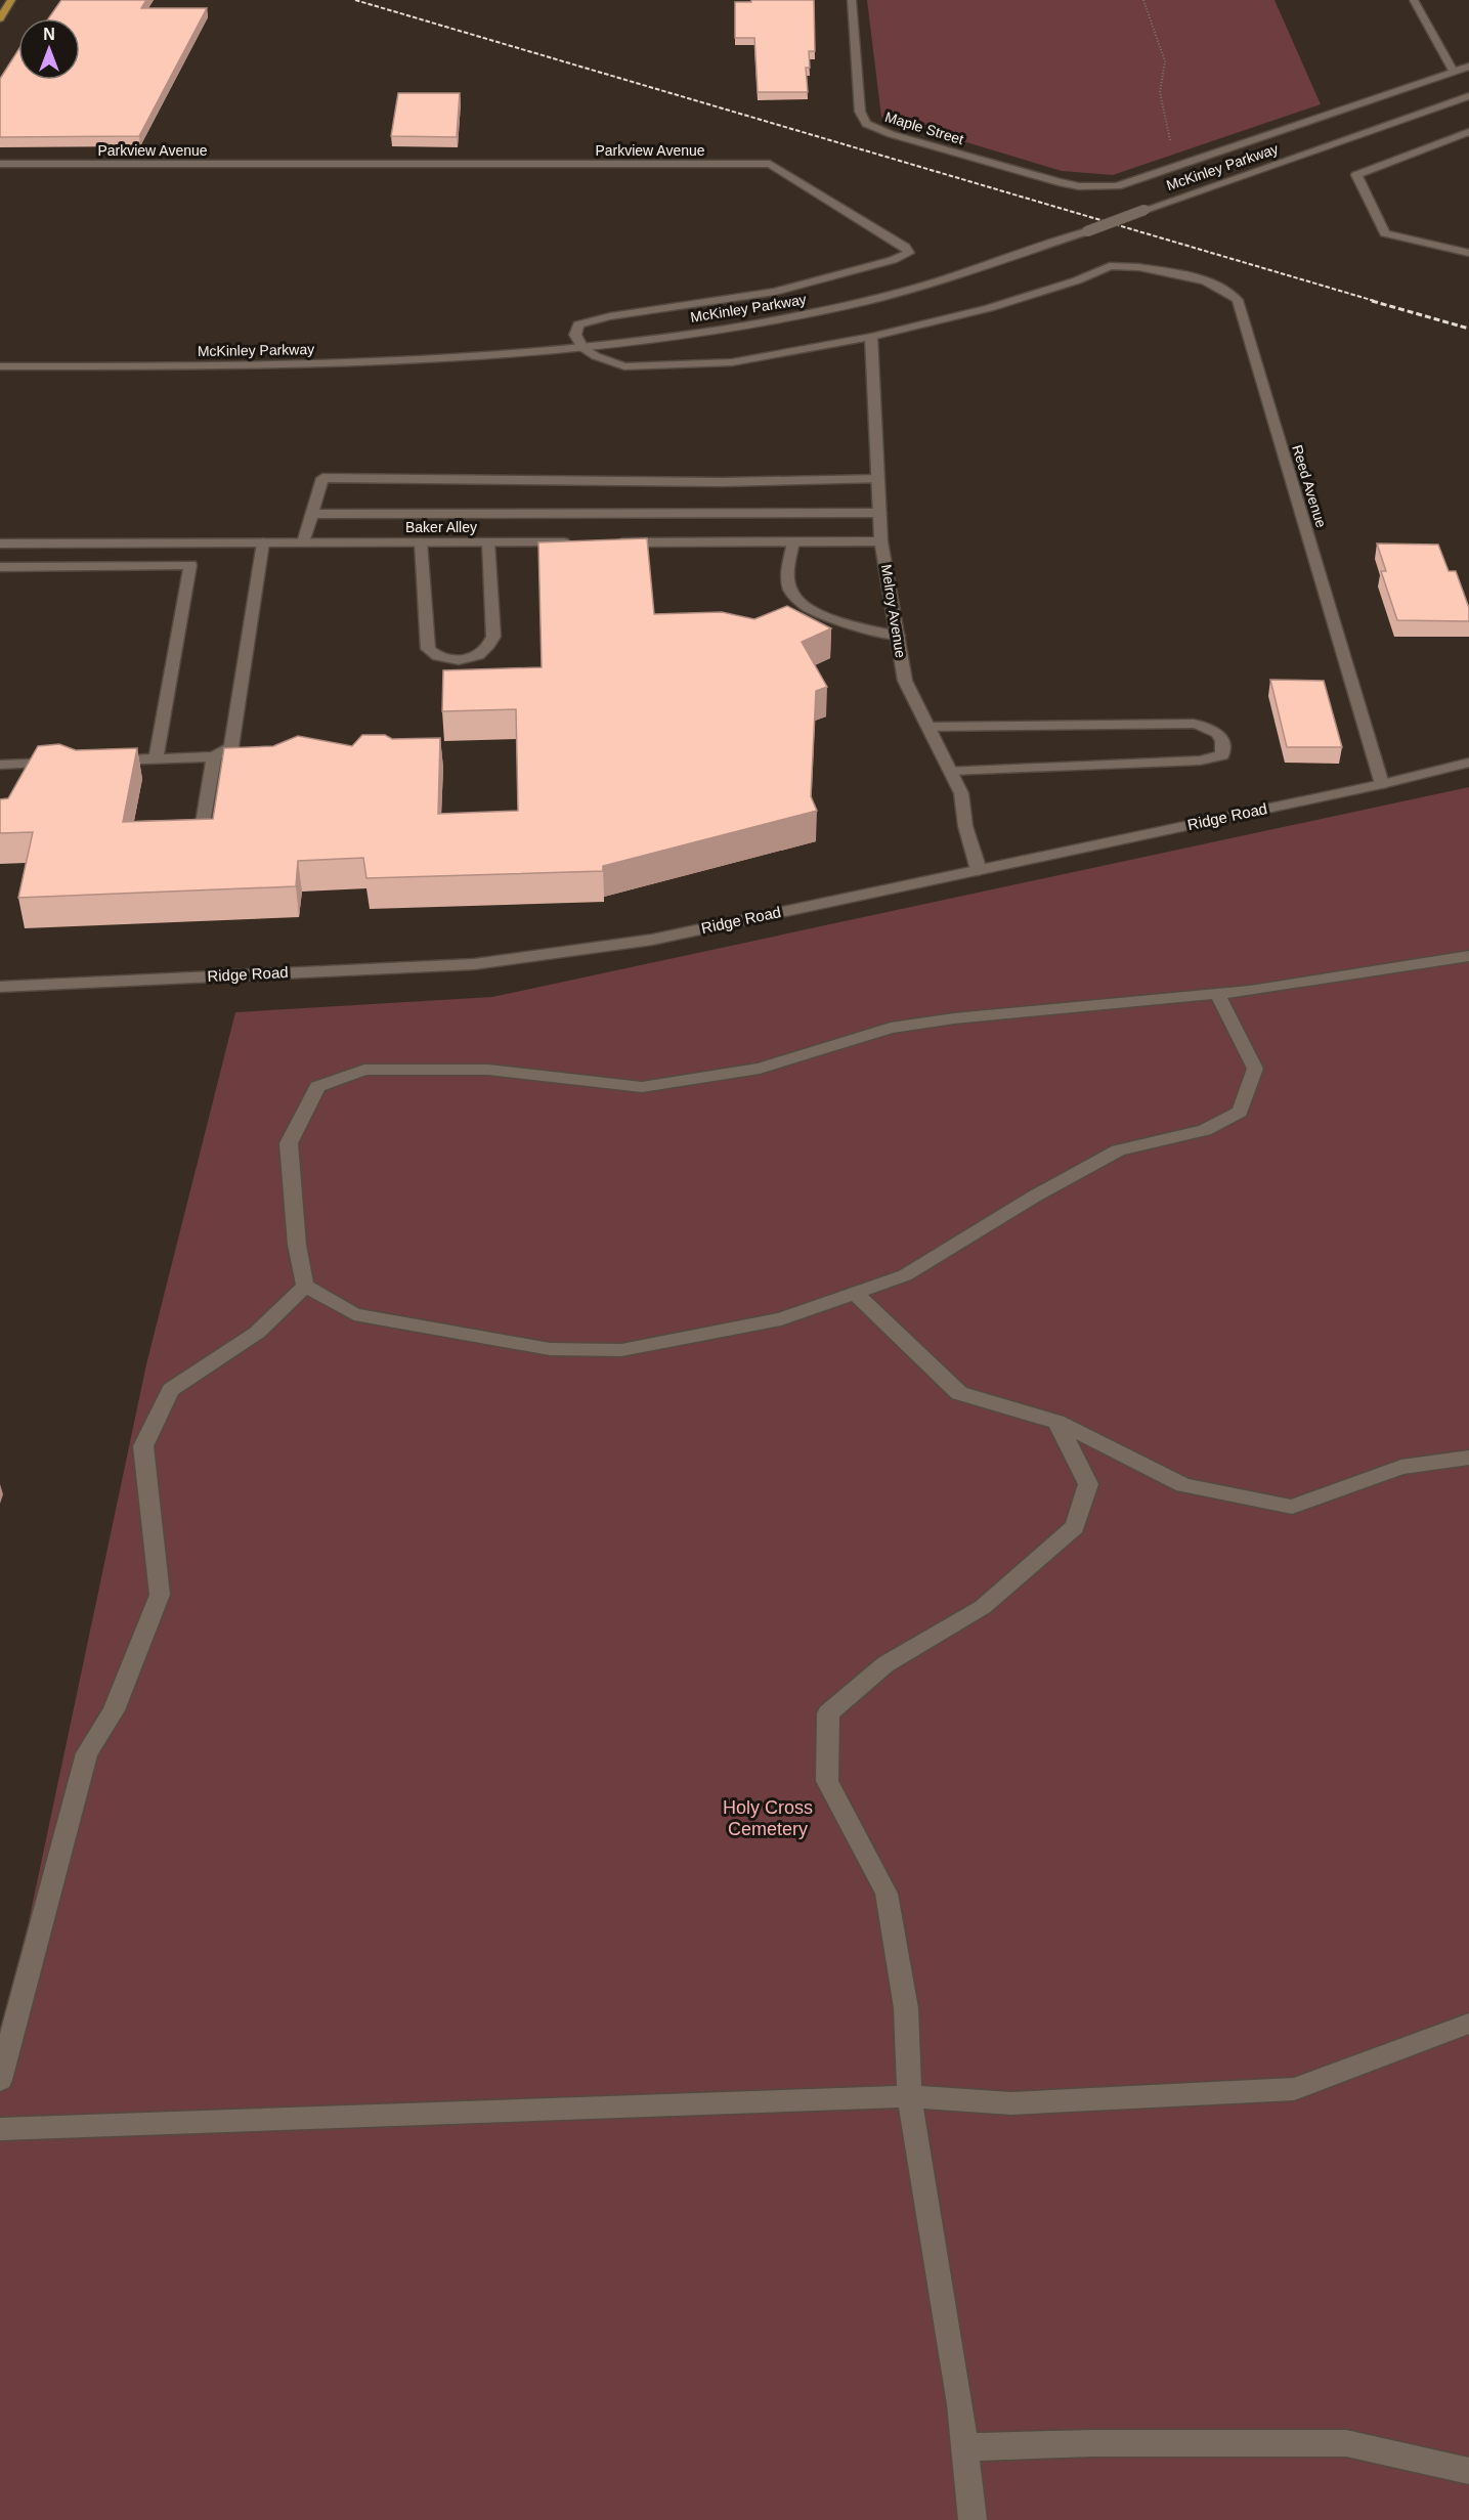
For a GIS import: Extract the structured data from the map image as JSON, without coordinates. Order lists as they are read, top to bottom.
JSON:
{
  "streets": {
    "street": [
      "Maple Street",
      "Parkview Avenue",
      "McKinley Parkway",
      "Reed Avenue",
      "Baker Alley",
      "Melroy Avenue",
      "Ridge Road"
    ]
  },
  "crossings": [
    ["Parkview Avenue", "McKinley Parkway"],
    ["Parkview Avenue", "Reed Avenue"],
    ["McKinley Parkway", "Reed Avenue"],
    ["Reed Avenue", "Melroy Avenue"],
    ["Reed Avenue", "Ridge Road"],
    ["Melroy Avenue", "Ridge Road"]
  ],
  "parks": ["Holy Cross Cemetery"],
  "north": "top"
}
